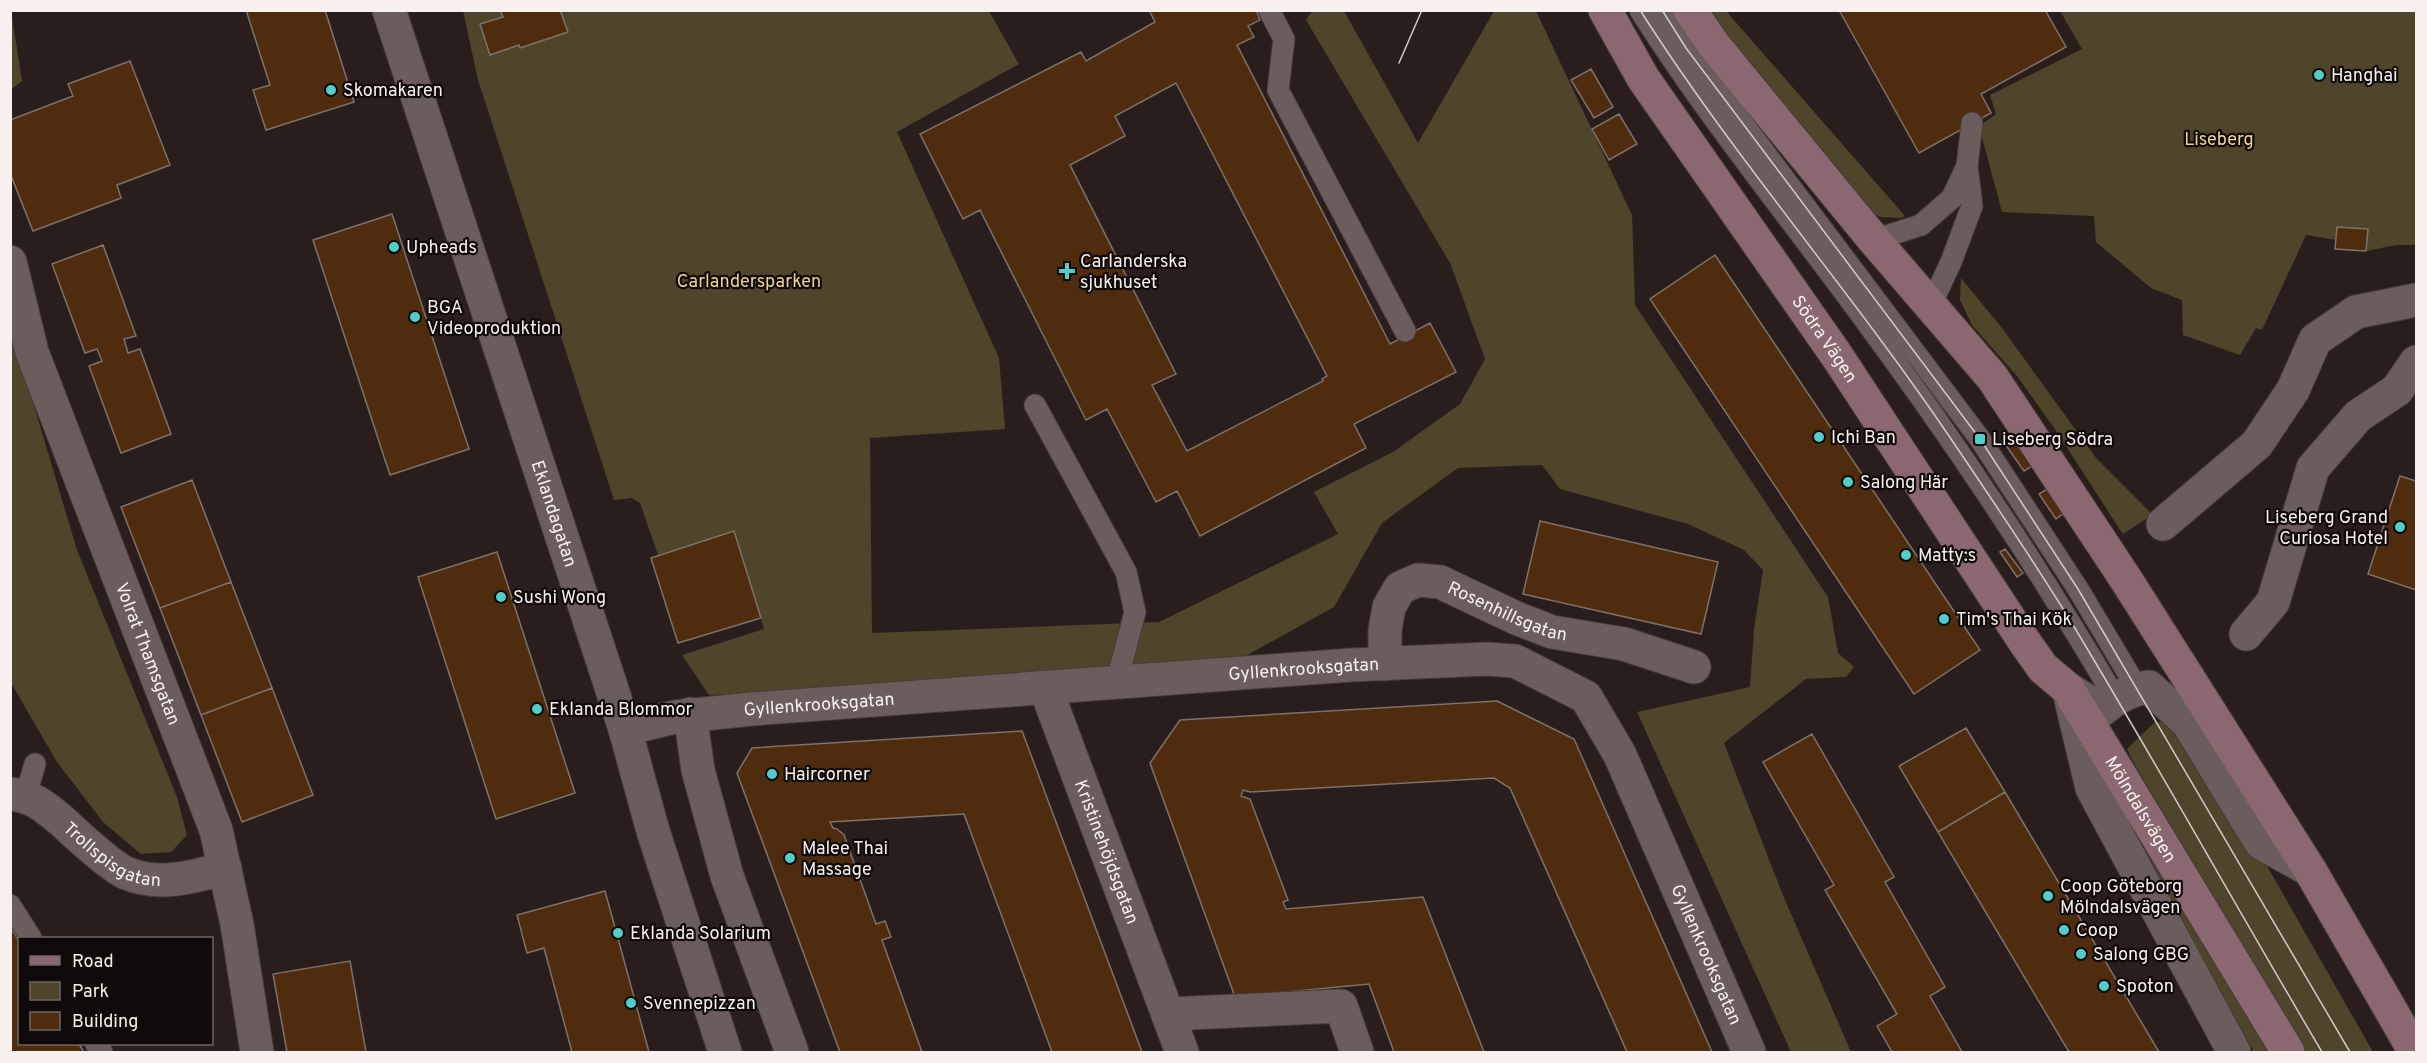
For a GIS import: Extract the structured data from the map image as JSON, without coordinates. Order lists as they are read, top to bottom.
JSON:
{
  "streets": {
    "main road": ["Södra Vägen", "Mölndalsvägen"],
    "street": [
      "Eklandagatan",
      "Rosenhillsgatan",
      "Volrat Thamsgatan",
      "Gyllenkrooksgatan",
      "Trollspisgatan",
      "Kristinehöjdsgatan"
    ]
  },
  "crossings": [
    ["Södra Vägen", "Mölndalsvägen"],
    ["Eklandagatan", "Gyllenkrooksgatan"],
    ["Rosenhillsgatan", "Gyllenkrooksgatan"],
    ["Volrat Thamsgatan", "Trollspisgatan"],
    ["Gyllenkrooksgatan", "Kristinehöjdsgatan"]
  ],
  "parks": ["Liseberg", "Carlandersparken"],
  "places": {
    "other": [
      "Hanghai",
      "Skomakaren",
      "Upheads",
      "BGA Videoproduktion",
      "Ichi Ban",
      "Salong Här",
      "Liseberg Grand Curiosa Hotel",
      "Matty:s",
      "Sushi Wong",
      "Tim's Thai Kök",
      "Eklanda Blommor",
      "Haircorner",
      "Malee Thai Massage",
      "Coop Göteborg Mölndalsvägen",
      "Coop",
      "Eklanda Solarium",
      "Salong GBG",
      "Spoton",
      "Svennepizzan"
    ],
    "health": ["Carlanderska sjukhuset"],
    "transit": ["Liseberg Södra"]
  },
  "legend": ["Road", "Park", "Building"]
}
